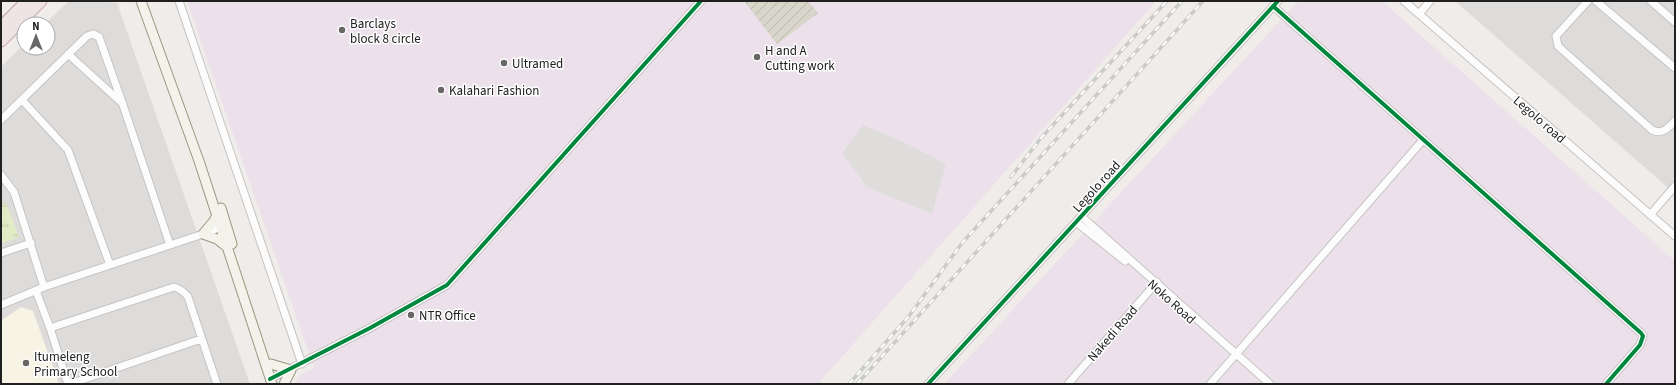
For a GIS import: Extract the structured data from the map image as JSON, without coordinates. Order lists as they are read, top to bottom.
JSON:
{
  "streets": {
    "street": ["Legolo road", "Noko Road", "Nakedi Road"]
  },
  "crossings": [
    ["Legolo road", "Noko Road"],
    ["Noko Road", "Nakedi Road"]
  ],
  "places": [
    "Barclays block 8 circle",
    "H and A Cutting work",
    "Ultramed",
    "Kalahari Fashion",
    "NTR Office",
    "Itumeleng Primary School"
  ],
  "north": "top"
}
